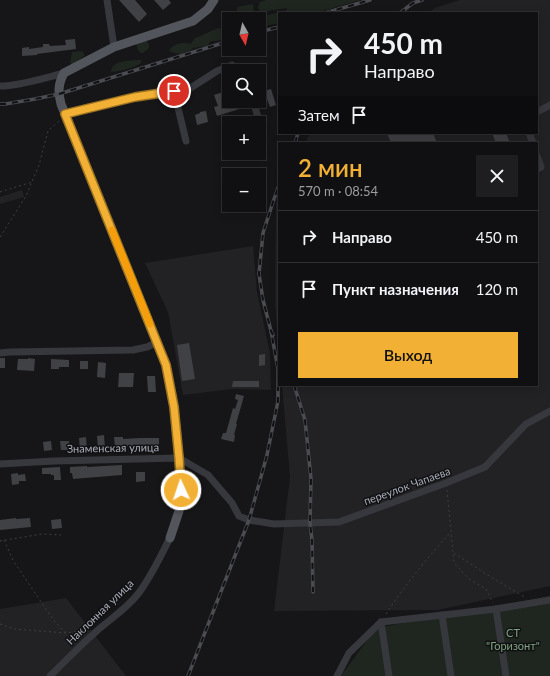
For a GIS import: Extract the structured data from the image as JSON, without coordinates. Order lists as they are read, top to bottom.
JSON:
{
  "streets": {
    "street": ["Знаменская улица", "переулок Чапаева", "Наклонная улица"]
  },
  "crossings": [
    ["Знаменская улица", "переулок Чапаева"]
  ],
  "parks": ["СТ \"Горизонт\""],
  "north": "bottom",
  "page": {
    "map_buttons": ["+", "−"],
    "turn": ["450 m", "Направо"],
    "then": "Затем",
    "heading": ["2 мин", "570 m · 08:54"],
    "list": [
      {
        "name": "Направо",
        "value": "450 m"
      },
      {
        "name": "Пункт назначения",
        "value": "120 m"
      }
    ],
    "buttons": "Выход"
  }
}
